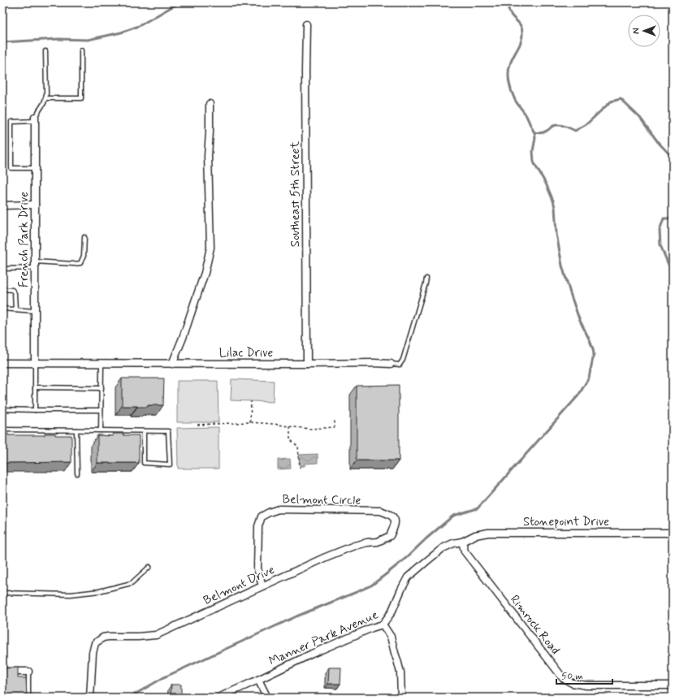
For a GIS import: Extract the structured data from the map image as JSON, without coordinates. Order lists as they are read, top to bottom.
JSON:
{
  "streets": {
    "street": [
      "Southeast 5th Street",
      "French Park Drive",
      "Lilac Drive",
      "Belmont Circle",
      "Stonepoint Drive",
      "Belmont Drive",
      "Rimrock Road",
      "Manner Park Avenue"
    ]
  },
  "crossings": [
    ["Southeast 5th Street", "Lilac Drive"],
    ["French Park Drive", "Lilac Drive"],
    ["Belmont Circle", "Belmont Drive"],
    ["Stonepoint Drive", "Rimrock Road"],
    ["Stonepoint Drive", "Manner Park Avenue"],
    ["Rimrock Road", "Manner Park Avenue"]
  ],
  "scale_bar": "50 m",
  "north": "left"
}
